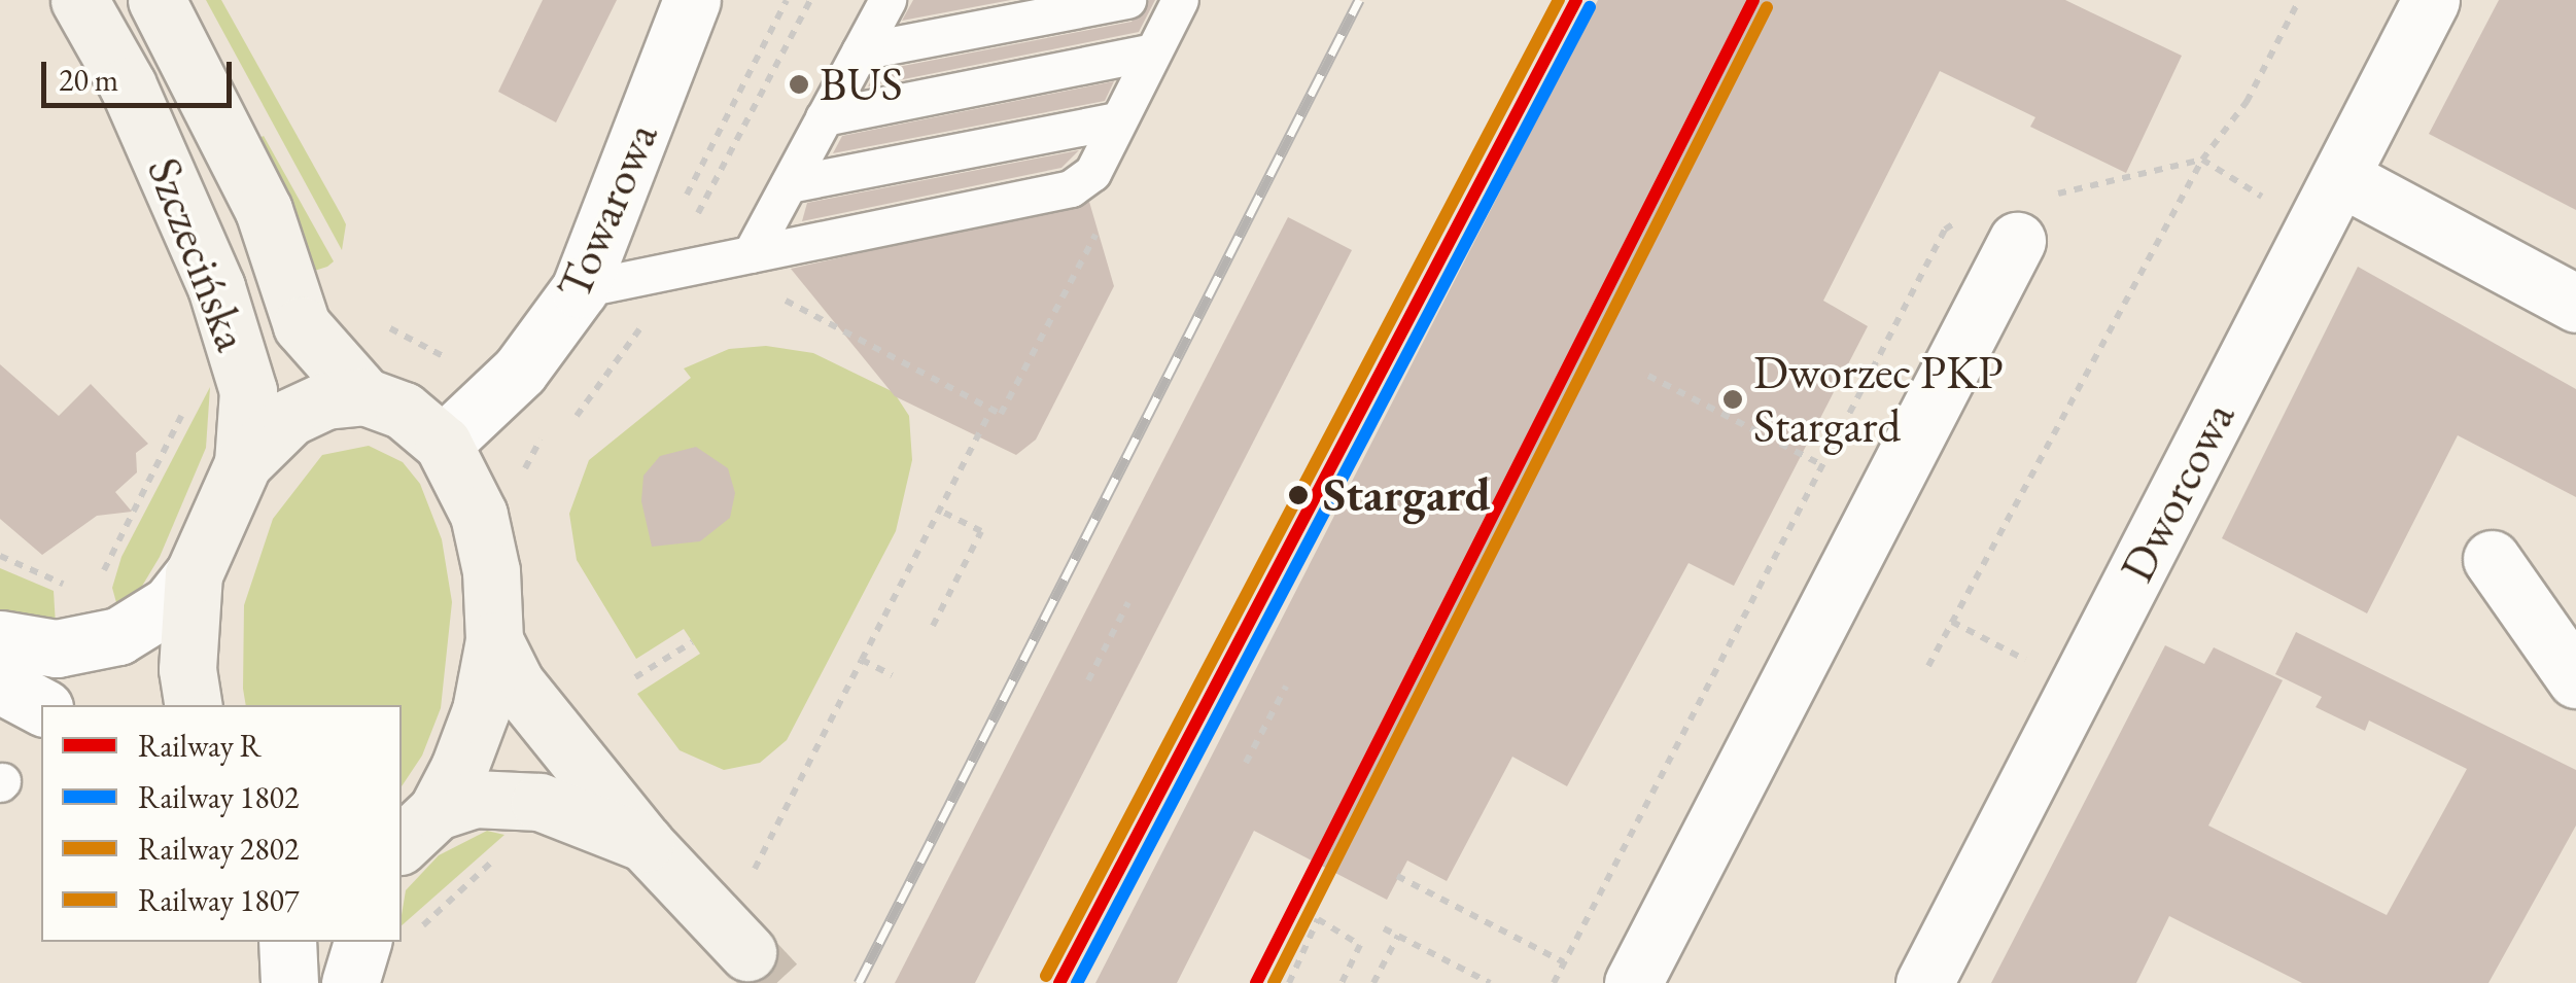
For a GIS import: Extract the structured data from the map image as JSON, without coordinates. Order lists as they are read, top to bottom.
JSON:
{
  "streets": {
    "main road": ["Szczecińska"],
    "street": ["Towarowa", "Dworcowa"]
  },
  "places": ["BUS", "Dworzec PKP Stargard", "Stargard"],
  "lines": [
    "rail line R",
    "rail line 2802",
    "rail line 1802",
    "rail line 1807"
  ],
  "legend": [
    "Railway R",
    "Railway 1802",
    "Railway 2802",
    "Railway 1807"
  ],
  "scale_bar": "20 m"
}
